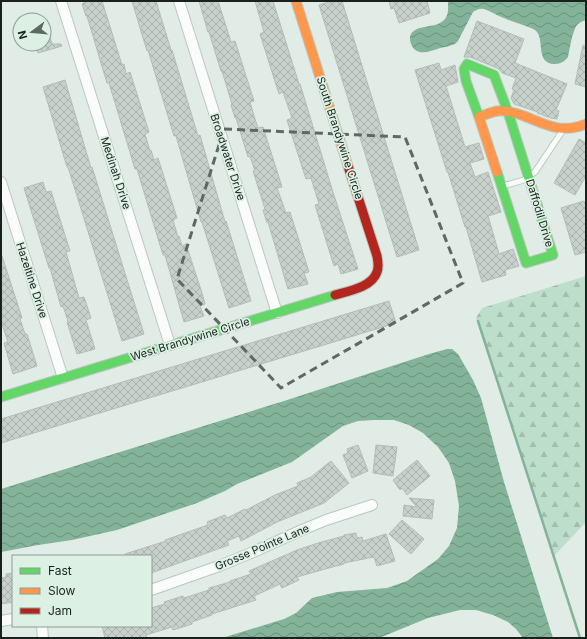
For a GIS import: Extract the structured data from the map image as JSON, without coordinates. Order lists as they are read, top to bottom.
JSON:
{
  "streets": {
    "street": [
      "South Brandywine Circle",
      "Broadwater Drive",
      "Medinah Drive",
      "Daffodil Drive",
      "Hazeltine Drive",
      "West Brandywine Circle",
      "Grosse Pointe Lane"
    ]
  },
  "crossings": [
    ["South Brandywine Circle", "West Brandywine Circle"],
    ["Broadwater Drive", "West Brandywine Circle"],
    ["Medinah Drive", "West Brandywine Circle"],
    ["Hazeltine Drive", "West Brandywine Circle"]
  ],
  "legend": ["Fast", "Slow", "Jam"],
  "north": "left"
}
